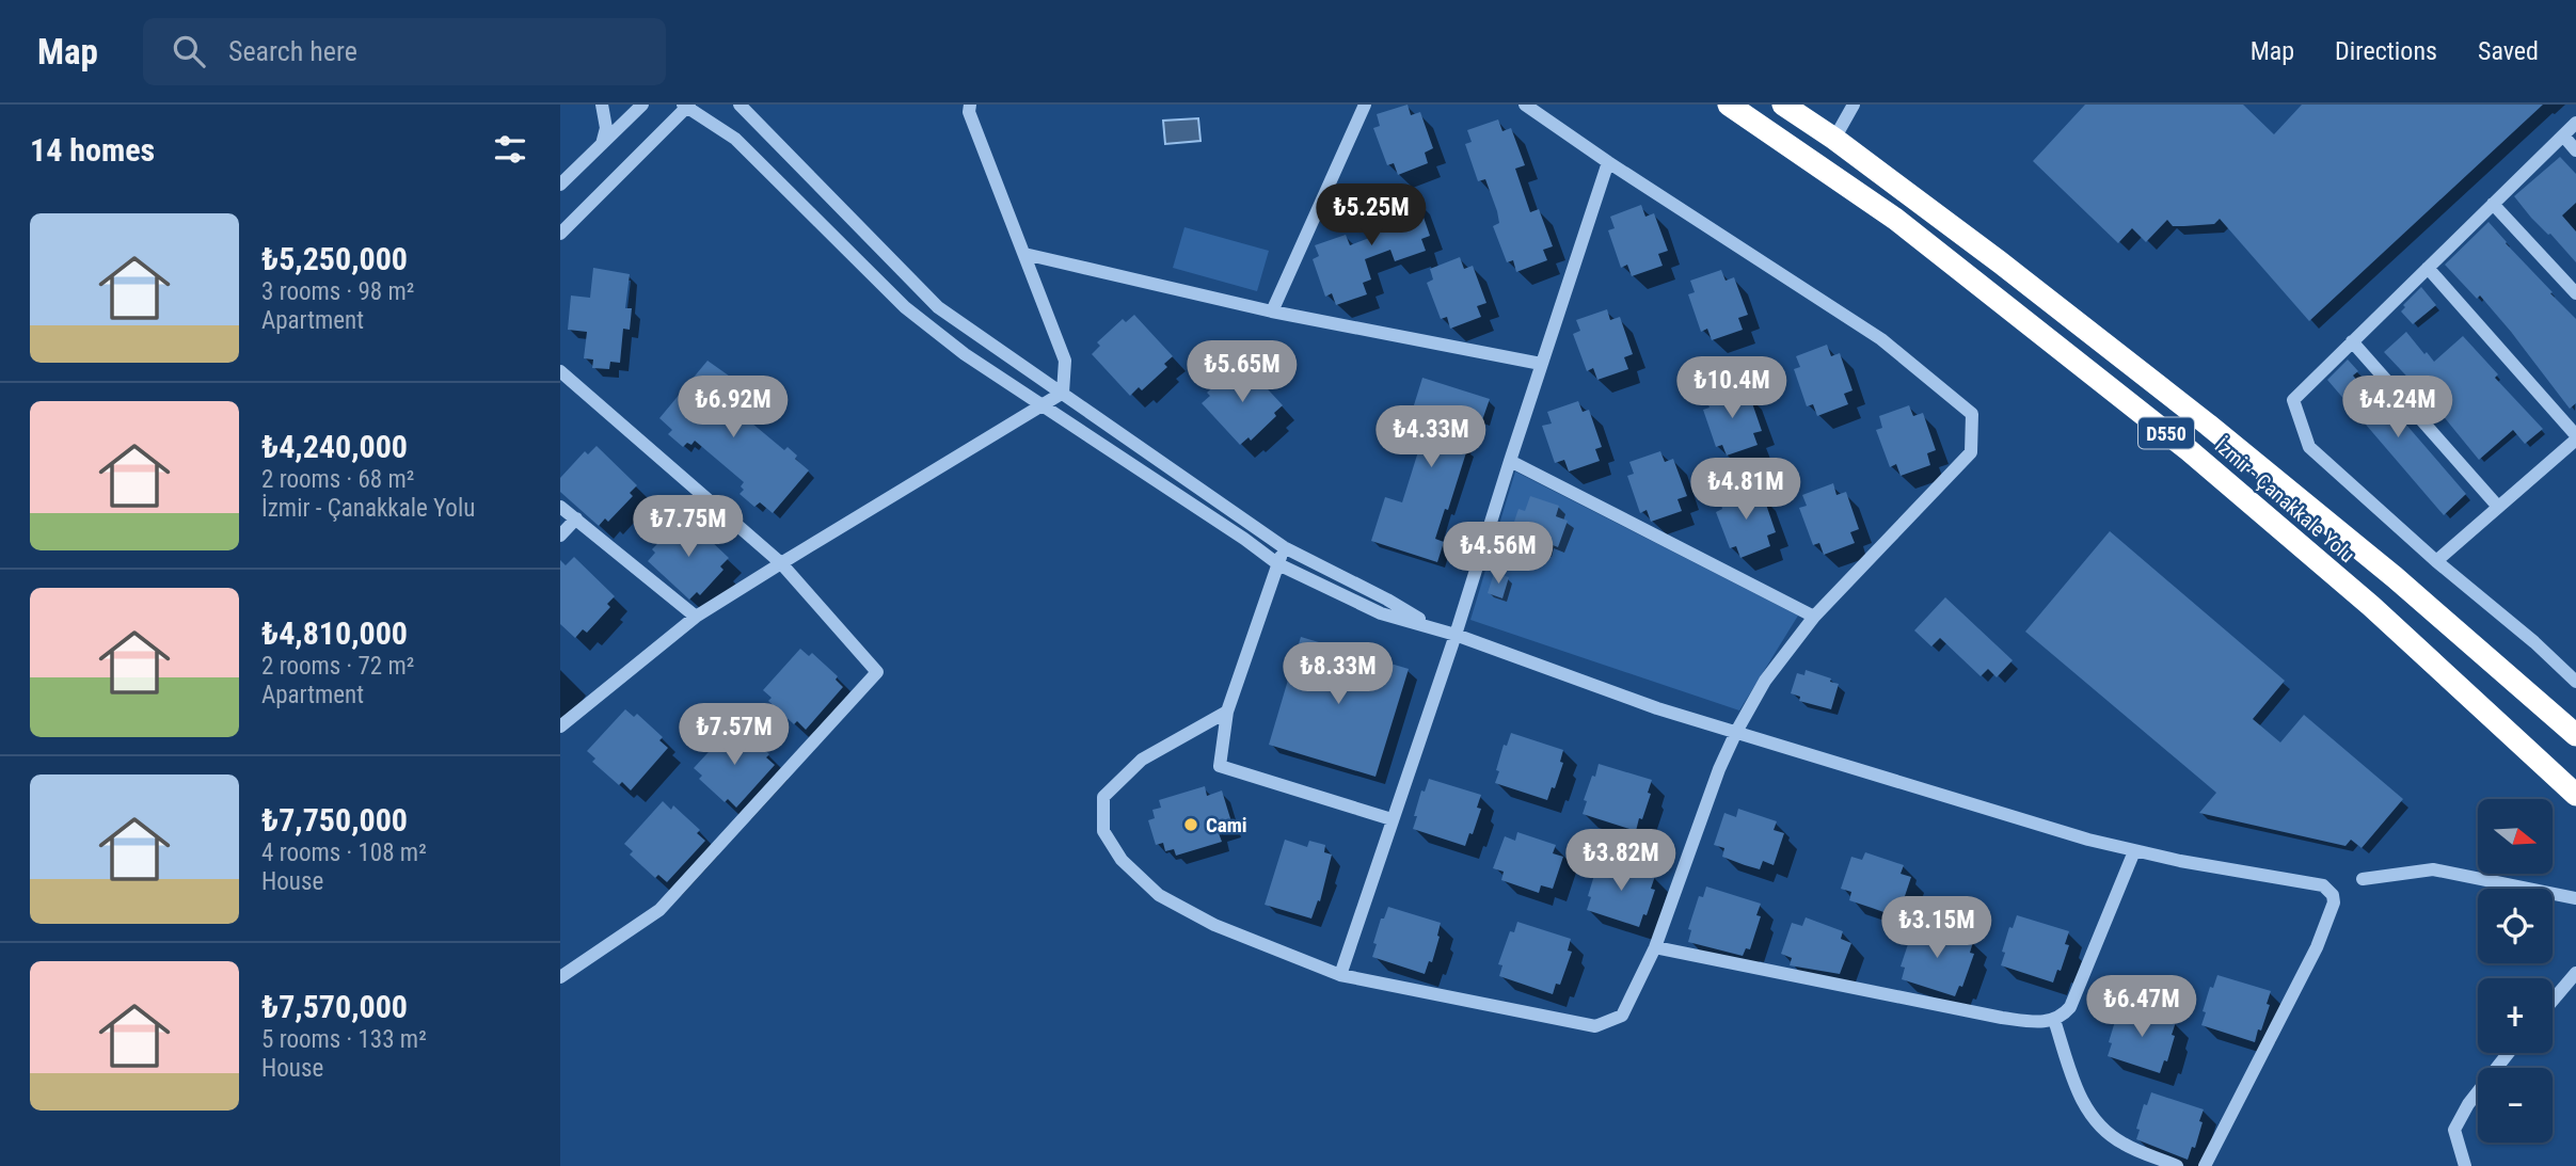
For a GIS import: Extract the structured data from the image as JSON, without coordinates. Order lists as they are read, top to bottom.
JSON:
{
  "streets": {
    "highway": ["D550", "İzmir - Çanakkale Yolu"]
  },
  "places": ["Cami"],
  "north": "right",
  "page": {
    "header": "Map",
    "search": "Search here",
    "nav": ["Map", "Directions", "Saved"],
    "heading": "14 homes",
    "price": [
      "₺5.25M",
      "₺5.65M",
      "₺10.4M",
      "₺6.92M",
      "₺4.24M",
      "₺4.33M",
      "₺4.81M",
      "₺7.75M",
      "₺4.56M",
      "₺8.33M",
      "₺7.57M",
      "₺3.82M",
      "₺3.15M",
      "₺6.47M"
    ],
    "list": [
      {
        "name": "₺5,250,000",
        "note": "3 rooms · 98 m² · Apartment"
      },
      {
        "name": "₺4,240,000",
        "note": "2 rooms · 68 m² · İzmir - Çanakkale Yolu"
      },
      {
        "name": "₺4,810,000",
        "note": "2 rooms · 72 m² · Apartment"
      },
      {
        "name": "₺7,750,000",
        "note": "4 rooms · 108 m² · House"
      },
      {
        "name": "₺7,570,000",
        "note": "5 rooms · 133 m² · House"
      }
    ],
    "map_buttons": ["+", "−"]
  }
}
